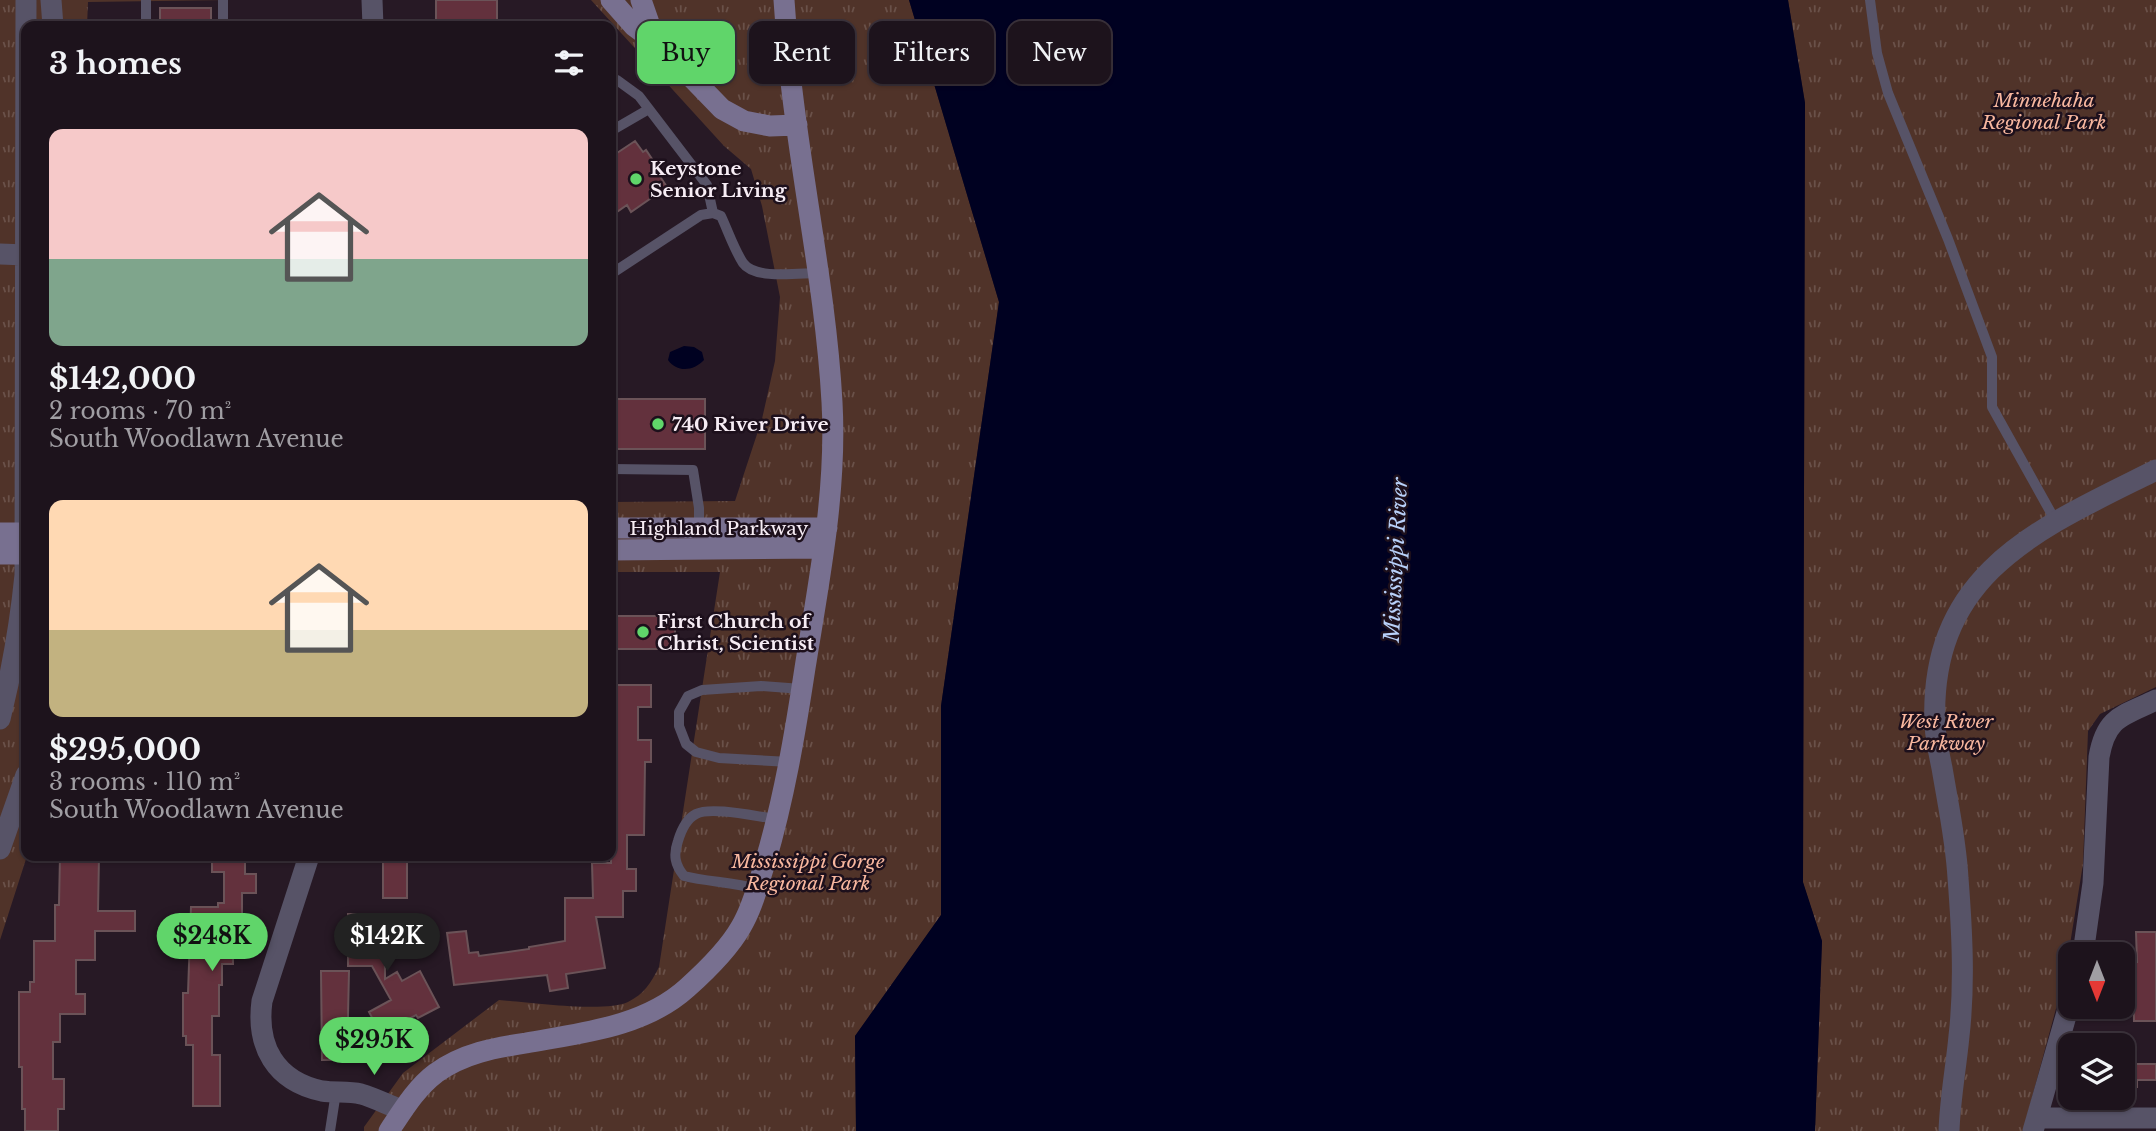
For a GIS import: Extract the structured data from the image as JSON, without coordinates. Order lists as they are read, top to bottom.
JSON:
{
  "streets": {
    "street": ["Highland Parkway"]
  },
  "water": ["Mississippi River"],
  "parks": ["Minnehaha Regional Park", "West River Parkway", "Mississippi Gorge Regional Park"],
  "places": ["Keystone Senior Living", "740 River Drive", "First Church of Christ, Scientist"],
  "north": "bottom",
  "page": {
    "chip": [
      "Buy",
      "Rent",
      "Filters",
      "New"
    ],
    "heading": "3 homes",
    "list": [
      {
        "name": "$142,000",
        "note": "2 rooms · 70 m² · South Woodlawn Avenue"
      },
      {
        "name": "$295,000",
        "note": "3 rooms · 110 m² · South Woodlawn Avenue"
      }
    ],
    "price": ["$248K", "$142K", "$295K"]
  }
}
